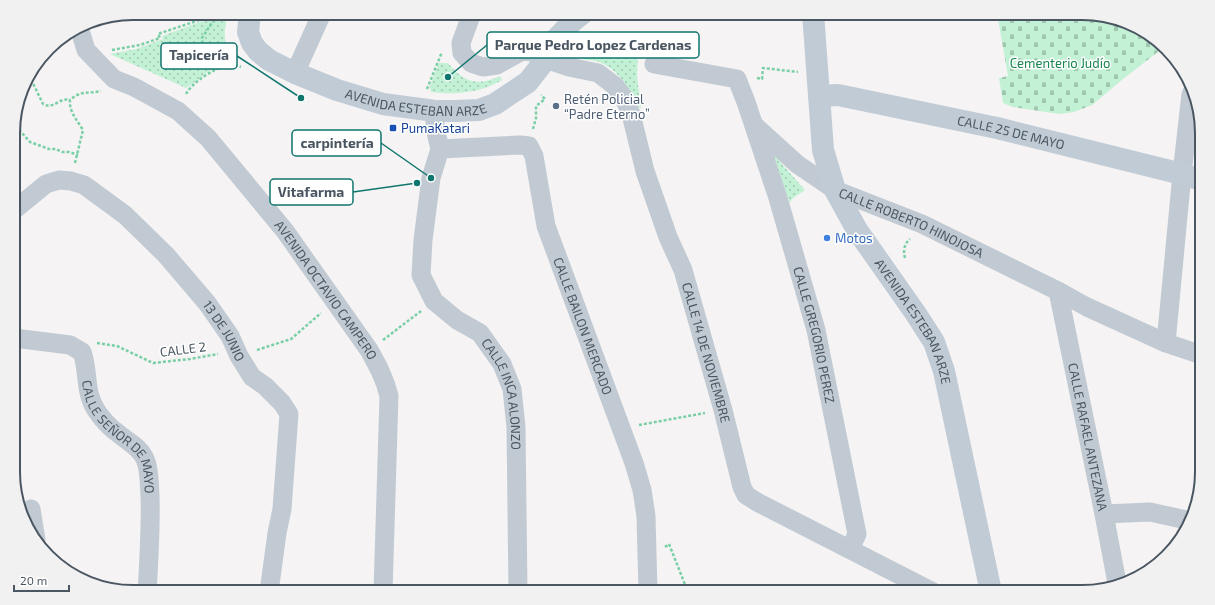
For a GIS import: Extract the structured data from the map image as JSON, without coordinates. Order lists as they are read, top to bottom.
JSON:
{
  "streets": {
    "main road": ["AVENIDA ESTEBAN ARZE", "CALLE 25 DE MAYO"],
    "street": [
      "CALLE ROBERTO HINOJOSA",
      "AVENIDA OCTAVIO CAMPERO",
      "CALLE BAILON MERCADO",
      "13 DE JUNIO",
      "CALLE GREGORIO PEREZ",
      "CALLE 14 DE NOVIEMBRE",
      "CALLE INCA ALONZO",
      "CALLE SEÑOR DE MAYO",
      "CALLE RAFAEL ANTEZANA"
    ],
    "path": ["CALLE 2"]
  },
  "crossings": [
    ["AVENIDA ESTEBAN ARZE", "CALLE 25 DE MAYO"],
    ["AVENIDA ESTEBAN ARZE", "CALLE ROBERTO HINOJOSA"],
    ["AVENIDA ESTEBAN ARZE", "CALLE 14 DE NOVIEMBRE"],
    ["AVENIDA ESTEBAN ARZE", "CALLE INCA ALONZO"],
    ["CALLE ROBERTO HINOJOSA", "CALLE GREGORIO PEREZ"],
    ["CALLE ROBERTO HINOJOSA", "CALLE RAFAEL ANTEZANA"],
    ["AVENIDA OCTAVIO CAMPERO", "CALLE 2"],
    ["CALLE BAILON MERCADO", "CALLE INCA ALONZO"],
    ["13 DE JUNIO", "CALLE 2"],
    ["CALLE GREGORIO PEREZ", "CALLE 14 DE NOVIEMBRE"],
    ["CALLE 2", "CALLE SEÑOR DE MAYO"]
  ],
  "parks": ["Cementerio Judío"],
  "places": {
    "other": [
      "Parque Pedro Lopez Cardenas",
      "Tapicería",
      "Retén Policial “Padre Eterno”",
      "carpintería",
      "Vitafarma",
      "Motos"
    ],
    "transit": ["PumaKatari"]
  },
  "scale_bar": "20 m"
}
